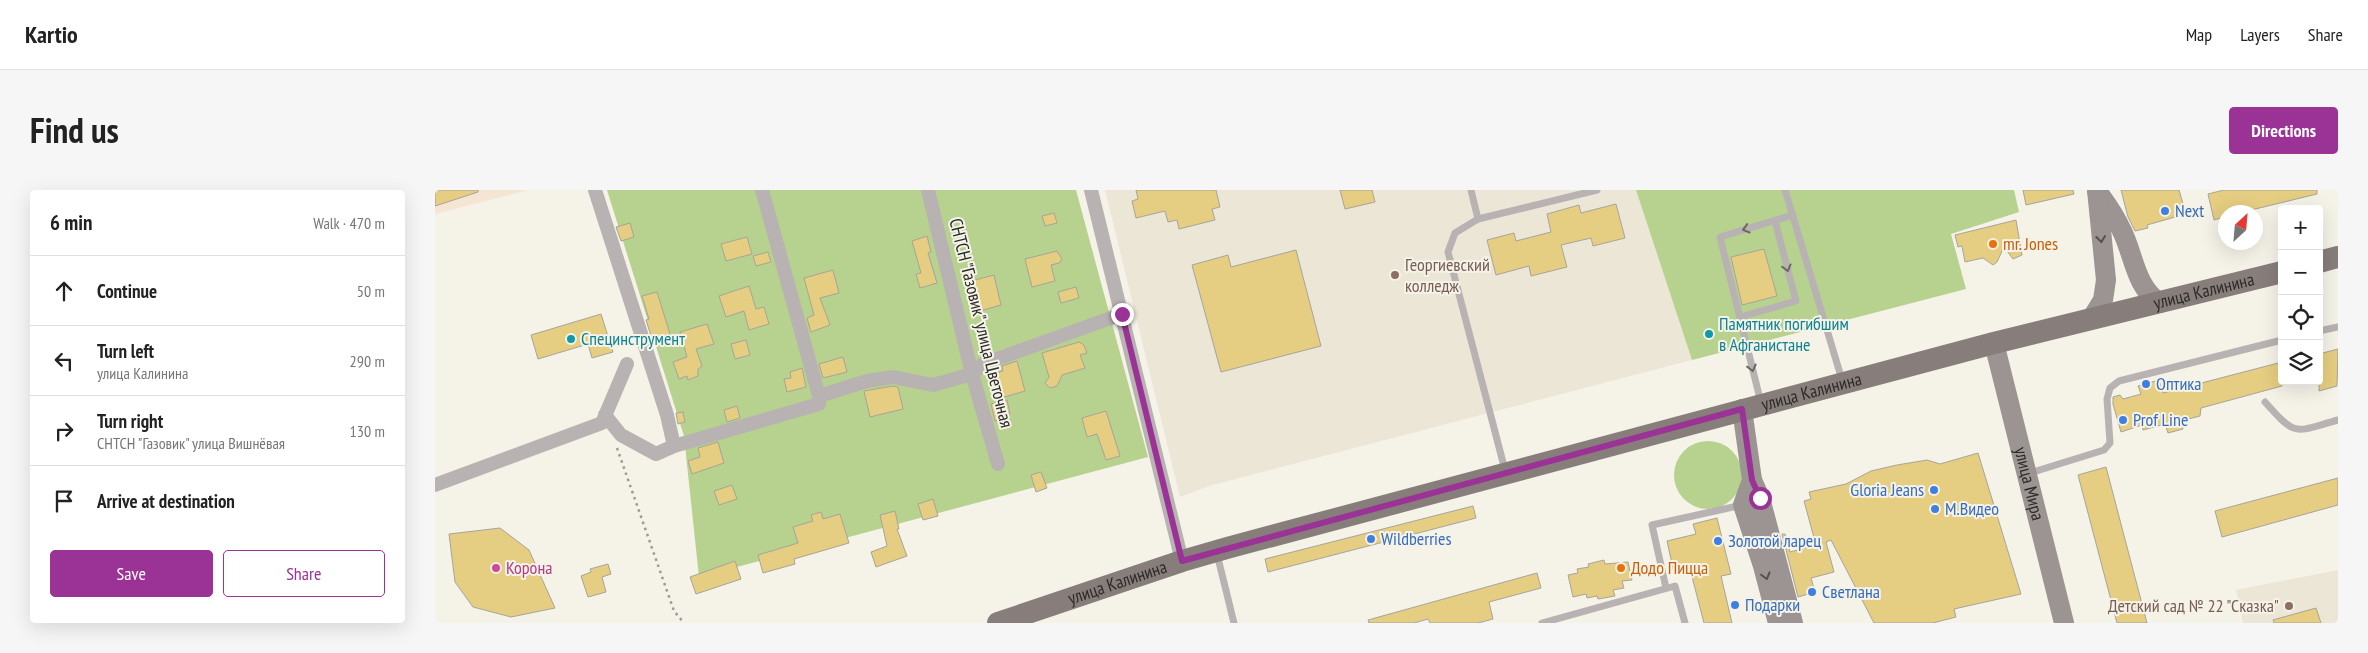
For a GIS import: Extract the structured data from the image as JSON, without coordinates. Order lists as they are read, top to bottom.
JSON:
{
  "streets": {
    "main road": ["улица Калинина"],
    "street": ["СНТСН \"Газовик\" улица Цветочная", "улица Мира"]
  },
  "crossings": [
    ["улица Калинина", "улица Мира"]
  ],
  "places": [
    "Next",
    "mr. Jones",
    "Георгиевский колледж",
    "Памятник погибшим в Афганистане",
    "Специнструмент",
    "Оптика",
    "Prof Line",
    "Gloria Jeans",
    "М.Видео",
    "Wildberries",
    "Золотой ларец",
    "Корона",
    "Додо Пицца",
    "Светлана",
    "Подарки",
    "Детский сад № 22 \"Сказка\""
  ],
  "north": "top right",
  "page": {
    "header": "Kartio",
    "nav": ["Map", "Layers", "Share"],
    "title": "Find us",
    "buttons": [
      "Directions",
      ["Save", "Share"]
    ],
    "heading": ["6 min", "Walk · 470 m"],
    "map_buttons": ["+", "−"],
    "list": [
      ["Continue", "50 m"],
      ["Turn left", "улица Калинина", "290 m"],
      ["Turn right", "СНТСН \"Газовик\" улица Вишнёвая", "130 m"],
      "Arrive at destination"
    ]
  }
}
